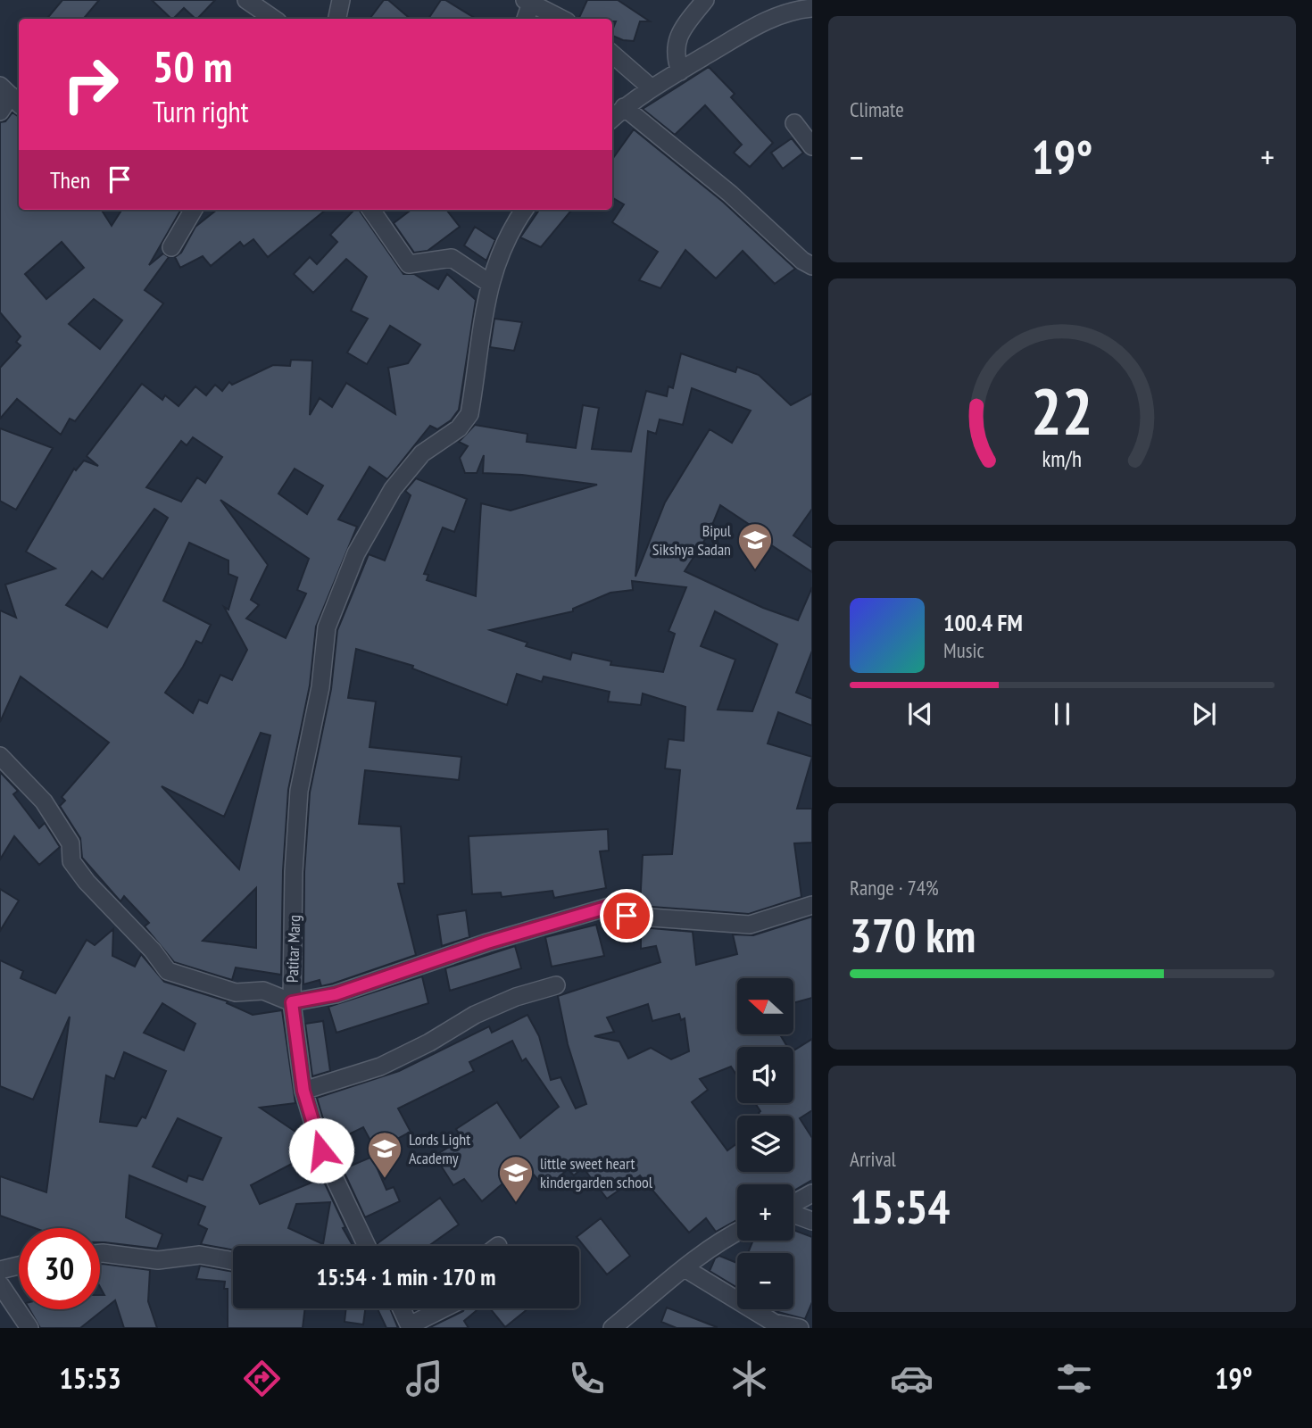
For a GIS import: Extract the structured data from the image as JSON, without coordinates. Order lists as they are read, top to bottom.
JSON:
{
  "streets": {
    "street": ["Patitar Marg"]
  },
  "places": {
    "school or university": ["Bipul Sikshya Sadan", "Lords Light Academy", "little sweet heart kindergarden school"]
  },
  "north": "left",
  "page": {
    "tile": [
      "Climate",
      ["Range · 74%", "370 km"],
      ["Arrival", "15:54"]
    ],
    "turn": ["50 m", "Turn right"],
    "heat": ["−", "19°", "+"],
    "then": "Then",
    "song": ["100.4 FM", "Music"],
    "map_buttons": ["+", "−"],
    "limit": "30",
    "trip": "15:54 · 1 min · 170 m",
    "tabs": ["15:53", "19°"],
    "gauge": ["22", "km/h"]
  }
}
